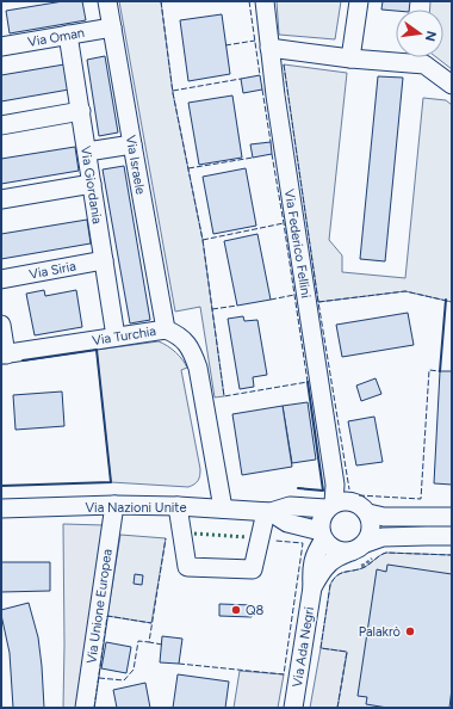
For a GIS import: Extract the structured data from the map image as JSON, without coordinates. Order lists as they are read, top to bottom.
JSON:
{
  "streets": {
    "street": [
      "Via Oman",
      "Via Israele",
      "Via Giordania",
      "Via Federico Fellini",
      "Via Siria",
      "Via Turchia",
      "Via Nazioni Unite",
      "Via Unione Europea",
      "Via Ada Negri"
    ]
  },
  "crossings": [
    ["Via Oman", "Via Israele"],
    ["Via Oman", "Via Giordania"],
    ["Via Israele", "Via Turchia"],
    ["Via Giordania", "Via Siria"],
    ["Via Giordania", "Via Turchia"],
    ["Via Federico Fellini", "Via Nazioni Unite"],
    ["Via Federico Fellini", "Via Ada Negri"],
    ["Via Turchia", "Via Nazioni Unite"],
    ["Via Nazioni Unite", "Via Unione Europea"],
    ["Via Nazioni Unite", "Via Ada Negri"]
  ],
  "places": ["Q8", "Palakrò"],
  "north": "right"
}
